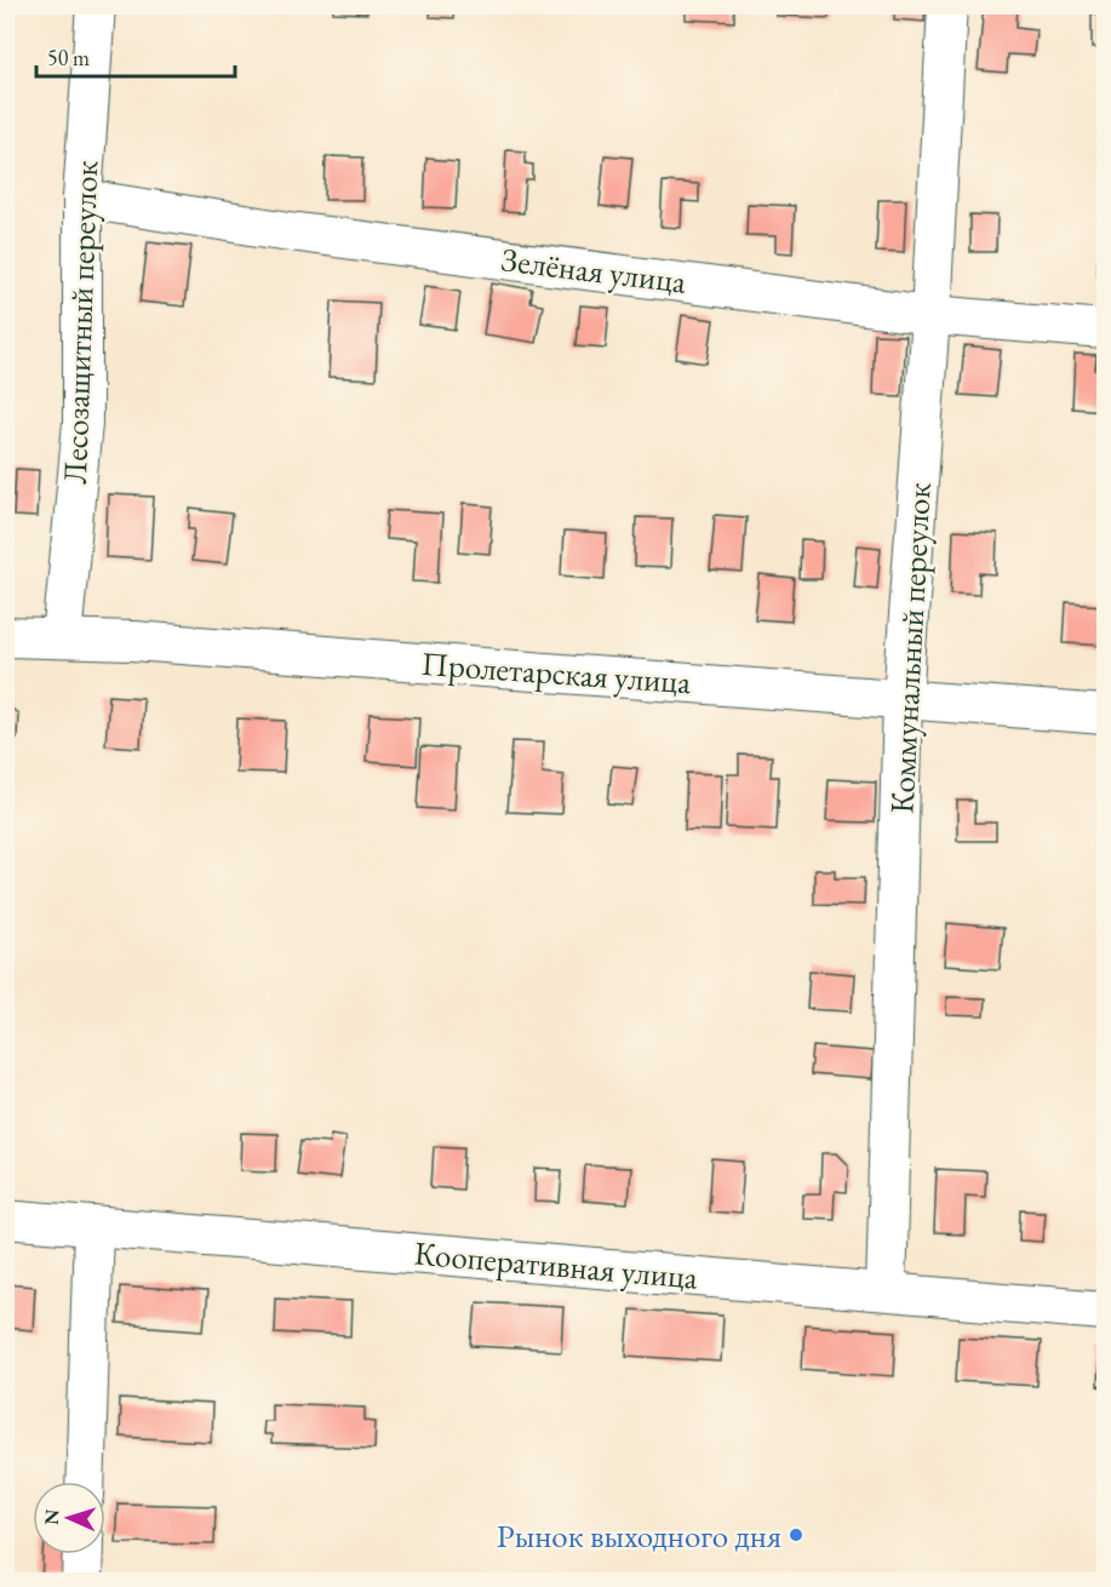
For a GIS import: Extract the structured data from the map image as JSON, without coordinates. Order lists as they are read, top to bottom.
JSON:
{
  "streets": {
    "street": [
      "Зелёная улица",
      "Лесозащитный переулок",
      "Коммунальный переулок",
      "Пролетарская улица",
      "Кооперативная улица"
    ]
  },
  "crossings": [
    ["Зелёная улица", "Лесозащитный переулок"],
    ["Зелёная улица", "Коммунальный переулок"],
    ["Лесозащитный переулок", "Пролетарская улица"],
    ["Коммунальный переулок", "Пролетарская улица"],
    ["Коммунальный переулок", "Кооперативная улица"]
  ],
  "places": ["Рынок выходного дня"],
  "scale_bar": "50 m",
  "north": "left"
}
